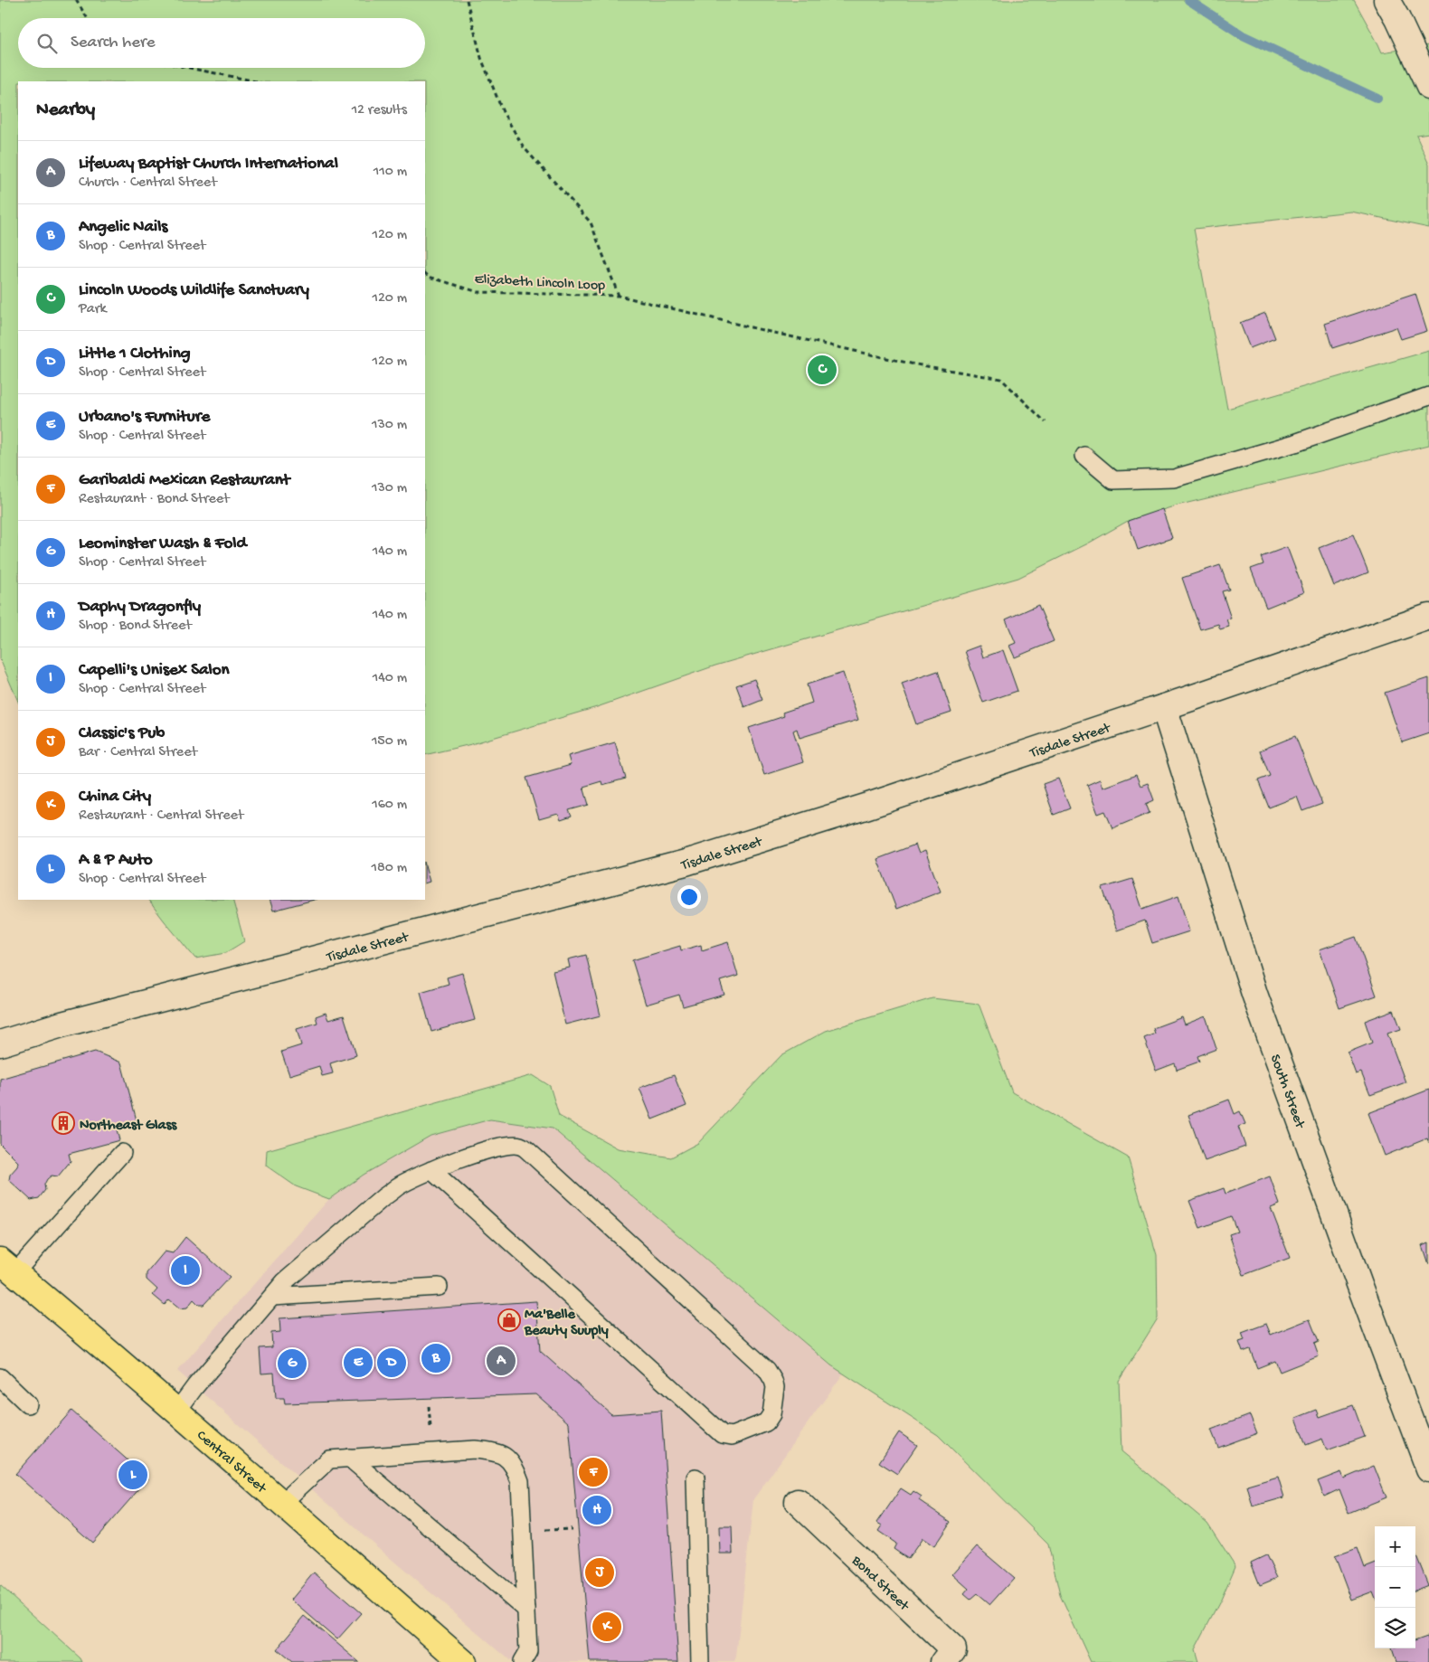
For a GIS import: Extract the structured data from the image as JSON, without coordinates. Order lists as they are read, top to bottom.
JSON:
{
  "streets": {
    "main road": ["Central Street"],
    "street": ["Tisdale Street", "South Street", "Bond Street"],
    "path": ["Elizabeth Lincoln Loop"]
  },
  "crossings": [
    ["Tisdale Street", "South Street"]
  ],
  "places": {
    "building": ["Northeast Glass"],
    "shop": ["Ma'Belle Beauty Suuply"]
  },
  "page": {
    "search": "Search here",
    "heading": ["Nearby", "12 results"],
    "list": [
      {
        "mark": "A",
        "name": "Lifeway Baptist Church International",
        "note": "Church · Central Street",
        "value": "110 m"
      },
      {
        "mark": "B",
        "name": "Angelic Nails",
        "note": "Shop · Central Street",
        "value": "120 m"
      },
      {
        "mark": "C",
        "name": "Lincoln Woods Wildlife Sanctuary",
        "note": "Park",
        "value": "120 m"
      },
      {
        "mark": "D",
        "name": "Little 1 Clothing",
        "note": "Shop · Central Street",
        "value": "120 m"
      },
      {
        "mark": "E",
        "name": "Urbano's Furniture",
        "note": "Shop · Central Street",
        "value": "130 m"
      },
      {
        "mark": "F",
        "name": "Garibaldi Mexican Restaurant",
        "note": "Restaurant · Bond Street",
        "value": "130 m"
      },
      {
        "mark": "G",
        "name": "Leominster Wash & Fold",
        "note": "Shop · Central Street",
        "value": "140 m"
      },
      {
        "mark": "H",
        "name": "Daphy Dragonfly",
        "note": "Shop · Bond Street",
        "value": "140 m"
      },
      {
        "mark": "I",
        "name": "Capelli's Unisex Salon",
        "note": "Shop · Central Street",
        "value": "140 m"
      },
      {
        "mark": "J",
        "name": "Classic's Pub",
        "note": "Bar · Central Street",
        "value": "150 m"
      },
      {
        "mark": "K",
        "name": "China City",
        "note": "Restaurant · Central Street",
        "value": "160 m"
      },
      {
        "mark": "L",
        "name": "A & P Auto",
        "note": "Shop · Central Street",
        "value": "180 m"
      }
    ],
    "pins": [
      "C",
      "I",
      "B",
      "A",
      "D",
      "E",
      "G",
      "F",
      "L",
      "H",
      "J",
      "K"
    ],
    "map_buttons": ["+", "−"]
  }
}
